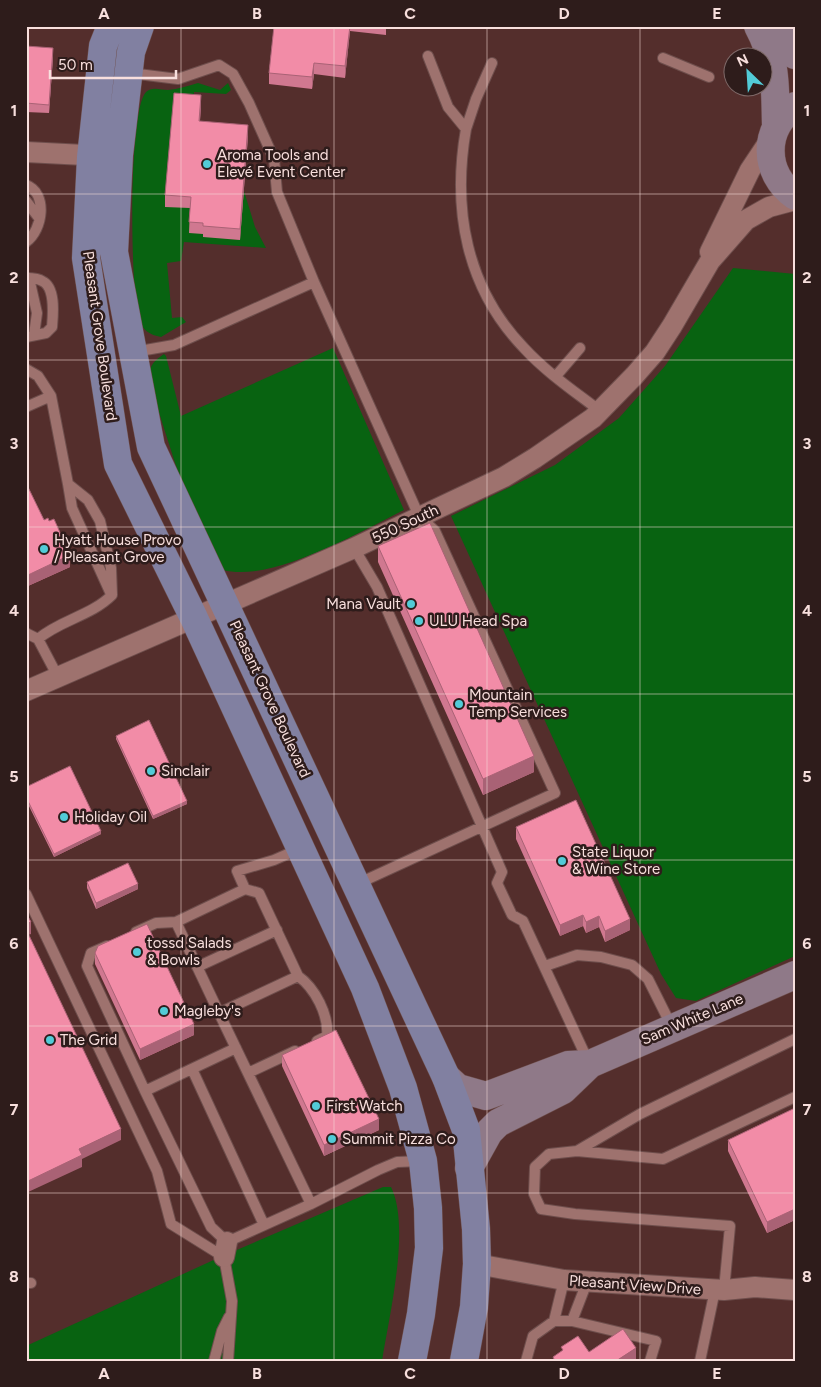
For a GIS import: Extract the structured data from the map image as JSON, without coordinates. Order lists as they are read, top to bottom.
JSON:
{
  "streets": {
    "main road": ["Pleasant Grove Boulevard"],
    "street": ["550 South", "Sam White Lane", "Pleasant View Drive"]
  },
  "crossings": [
    ["Pleasant Grove Boulevard", "550 South"],
    ["Pleasant Grove Boulevard", "Sam White Lane"],
    ["Pleasant Grove Boulevard", "Pleasant View Drive"]
  ],
  "places": [
    "Aroma Tools and Elevé Event Center",
    "Hyatt House Provo / Pleasant Grove",
    "Mana Vault",
    "ULU Head Spa",
    "Mountain Temp Services",
    "Sinclair",
    "Holiday Oil",
    "State Liquor & Wine Store",
    "tossd Salads & Bowls",
    "Magleby's",
    "The Grid",
    "First Watch",
    "Summit Pizza Co"
  ],
  "scale_bar": "50 m",
  "north": "top left",
  "grid": {
    "columns": [
      "A",
      "B",
      "C",
      "D",
      "E"
    ],
    "rows": [
      "1",
      "2",
      "3",
      "4",
      "5",
      "6",
      "7",
      "8"
    ]
  }
}
